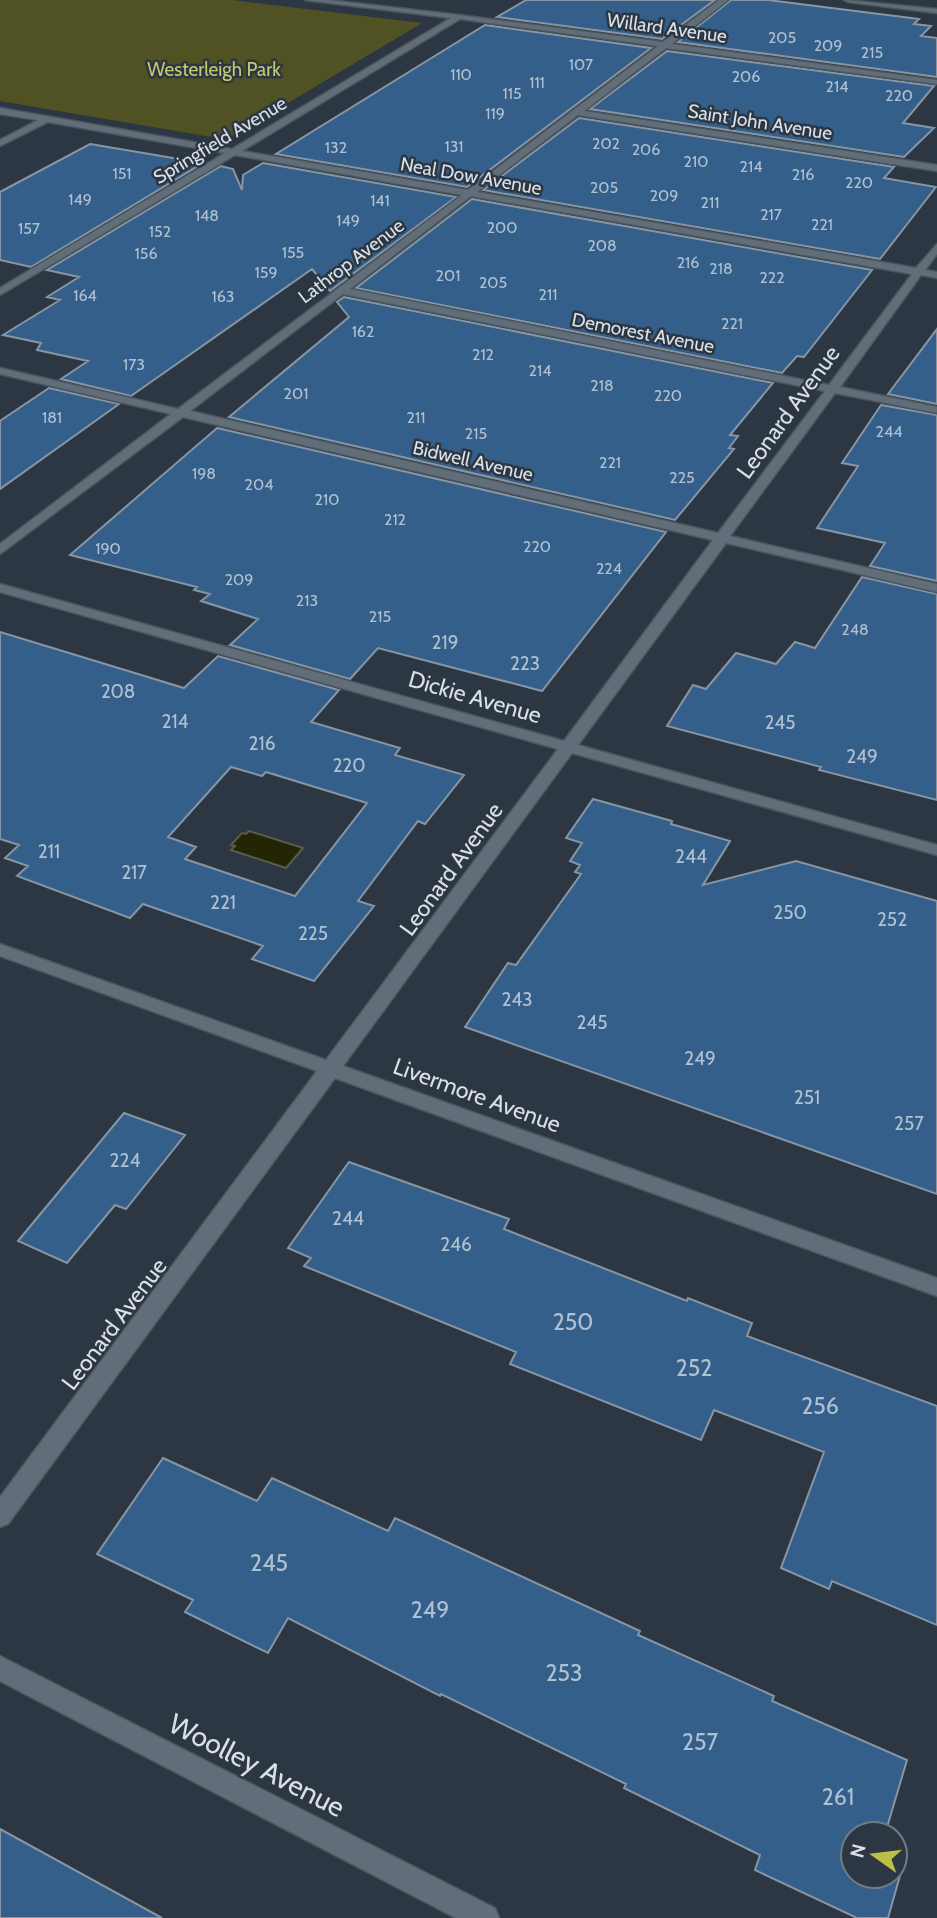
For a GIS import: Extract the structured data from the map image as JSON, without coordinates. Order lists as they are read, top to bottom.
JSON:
{
  "streets": {
    "street": [
      "Willard Avenue",
      "Saint John Avenue",
      "Springfield Avenue",
      "Neal Dow Avenue",
      "Lathrop Avenue",
      "Demorest Avenue",
      "Leonard Avenue",
      "Bidwell Avenue",
      "Dickie Avenue",
      "Livermore Avenue",
      "Woolley Avenue"
    ]
  },
  "crossings": [
    ["Willard Avenue", "Springfield Avenue"],
    ["Willard Avenue", "Lathrop Avenue"],
    ["Saint John Avenue", "Lathrop Avenue"],
    ["Springfield Avenue", "Neal Dow Avenue"],
    ["Neal Dow Avenue", "Lathrop Avenue"],
    ["Neal Dow Avenue", "Leonard Avenue"],
    ["Lathrop Avenue", "Demorest Avenue"],
    ["Lathrop Avenue", "Bidwell Avenue"],
    ["Demorest Avenue", "Leonard Avenue"],
    ["Leonard Avenue", "Bidwell Avenue"],
    ["Leonard Avenue", "Dickie Avenue"],
    ["Leonard Avenue", "Livermore Avenue"]
  ],
  "parks": ["Westerleigh Park"],
  "house_numbers": [
    "205",
    "209",
    "215",
    "107",
    "110",
    "206",
    "111",
    "214",
    "115",
    "220",
    "119",
    "202",
    "131",
    "132",
    "206",
    "210",
    "214",
    "151",
    "216",
    "220",
    "205",
    "209",
    "149",
    "141",
    "211",
    "217",
    "148",
    "149",
    "221",
    "200",
    "157",
    "152",
    "208",
    "155",
    "156",
    "216",
    "218",
    "159",
    "201",
    "222",
    "205",
    "211",
    "164",
    "163",
    "221",
    "162",
    "212",
    "173",
    "214",
    "218",
    "201",
    "220",
    "181",
    "211",
    "244",
    "215",
    "221",
    "198",
    "225",
    "204",
    "210",
    "212",
    "220",
    "190",
    "224",
    "209",
    "213",
    "215",
    "248",
    "219",
    "223",
    "208",
    "214",
    "245",
    "216",
    "249",
    "220",
    "211",
    "244",
    "217",
    "221",
    "250",
    "252",
    "225",
    "243",
    "245",
    "249",
    "251",
    "257",
    "224",
    "244",
    "246",
    "250",
    "252",
    "256",
    "245",
    "249",
    "253",
    "257",
    "261"
  ],
  "north": "left"
}
